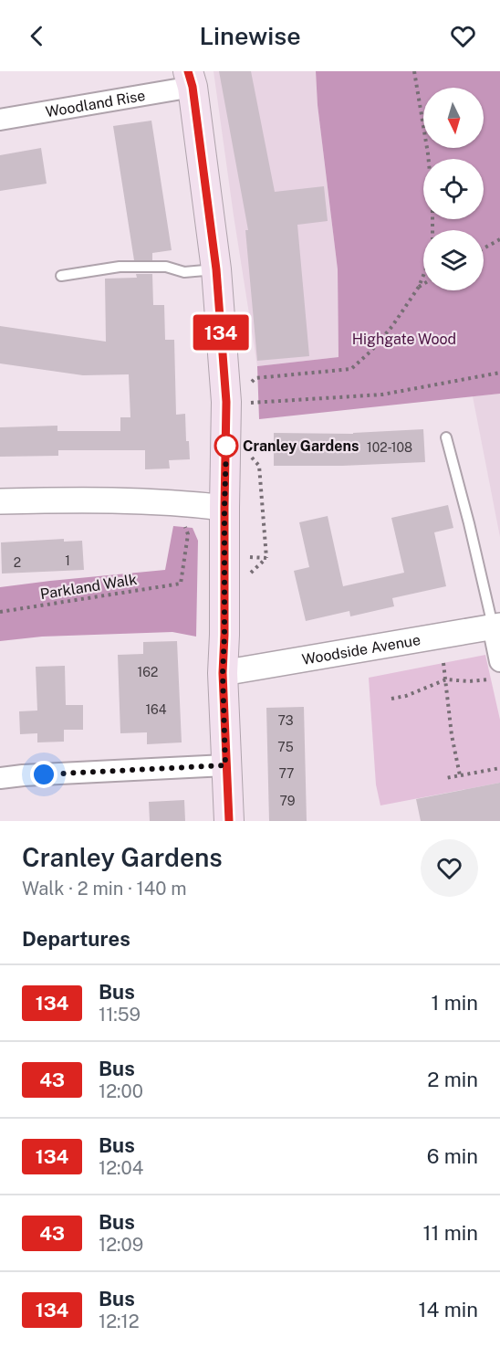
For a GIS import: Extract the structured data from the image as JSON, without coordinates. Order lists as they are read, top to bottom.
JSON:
{
  "streets": {
    "street": ["Woodland Rise", "Woodside Avenue"],
    "path": ["Parkland Walk"]
  },
  "parks": ["Highgate Wood"],
  "places": ["Cranley Gardens"],
  "lines": ["bus line 134"],
  "house_numbers": [
    "102-108",
    "1",
    "2",
    "162",
    "164",
    "73",
    "75",
    "77",
    "79"
  ],
  "north": "bottom",
  "page": {
    "header": "Linewise",
    "on_map": "134",
    "heading": [
      ["Cranley Gardens", "Walk · 2 min · 140 m"],
      "Departures"
    ],
    "list": [
      {
        "mark": "134",
        "name": "Bus",
        "note": "11:59",
        "value": "1 min"
      },
      {
        "mark": "43",
        "name": "Bus",
        "note": "12:00",
        "value": "2 min"
      },
      {
        "mark": "134",
        "name": "Bus",
        "note": "12:04",
        "value": "6 min"
      },
      {
        "mark": "43",
        "name": "Bus",
        "note": "12:09",
        "value": "11 min"
      },
      {
        "mark": "134",
        "name": "Bus",
        "note": "12:12",
        "value": "14 min"
      }
    ]
  }
}
